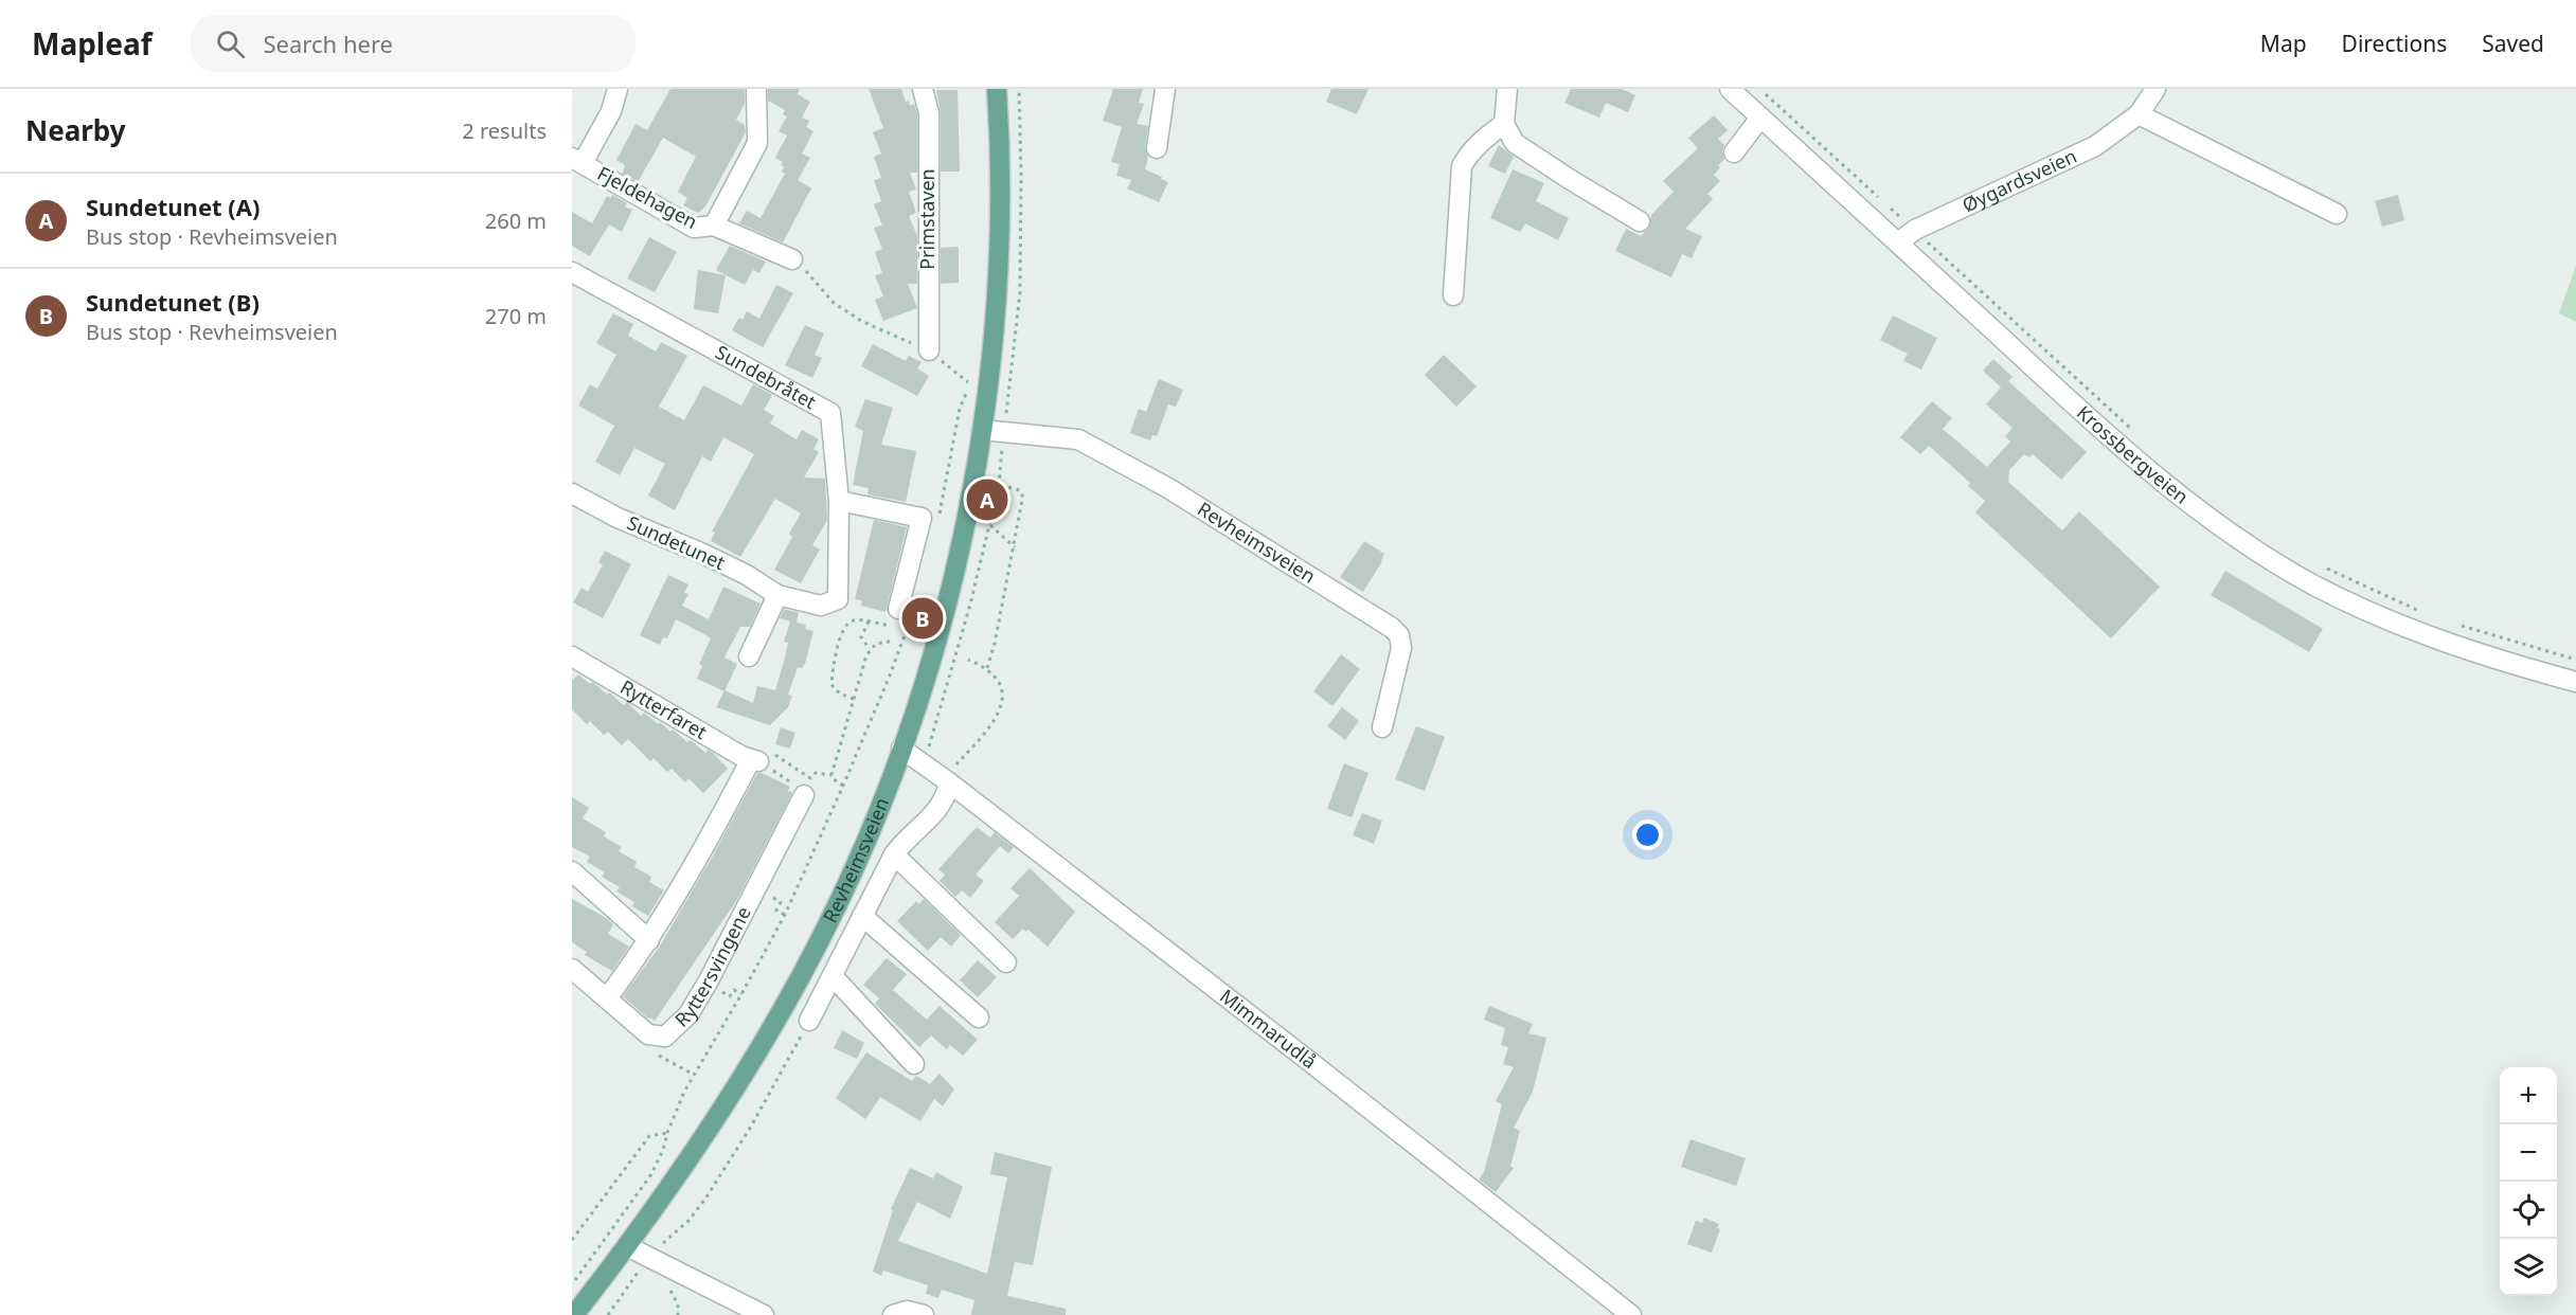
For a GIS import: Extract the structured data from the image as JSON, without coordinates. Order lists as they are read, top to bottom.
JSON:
{
  "streets": {
    "main road": ["Revheimsveien"],
    "street": [
      "Øygardsveien",
      "Fjeldehagen",
      "Primstaven",
      "Sundebråtet",
      "Krossbergveien",
      "Sundetunet",
      "Rytterfaret",
      "Ryttersvingene",
      "Mimmarudlå"
    ]
  },
  "crossings": [
    ["Øygardsveien", "Krossbergveien"],
    ["Sundebråtet", "Sundetunet"],
    ["Revheimsveien", "Mimmarudlå"]
  ],
  "page": {
    "header": "Mapleaf",
    "search": "Search here",
    "nav": ["Map", "Directions", "Saved"],
    "heading": ["Nearby", "2 results"],
    "list": [
      {
        "mark": "A",
        "name": "Sundetunet (A)",
        "note": "Bus stop · Revheimsveien",
        "value": "260 m"
      },
      {
        "mark": "B",
        "name": "Sundetunet (B)",
        "note": "Bus stop · Revheimsveien",
        "value": "270 m"
      }
    ],
    "pins": ["A", "B"],
    "map_buttons": ["+", "−"]
  }
}
